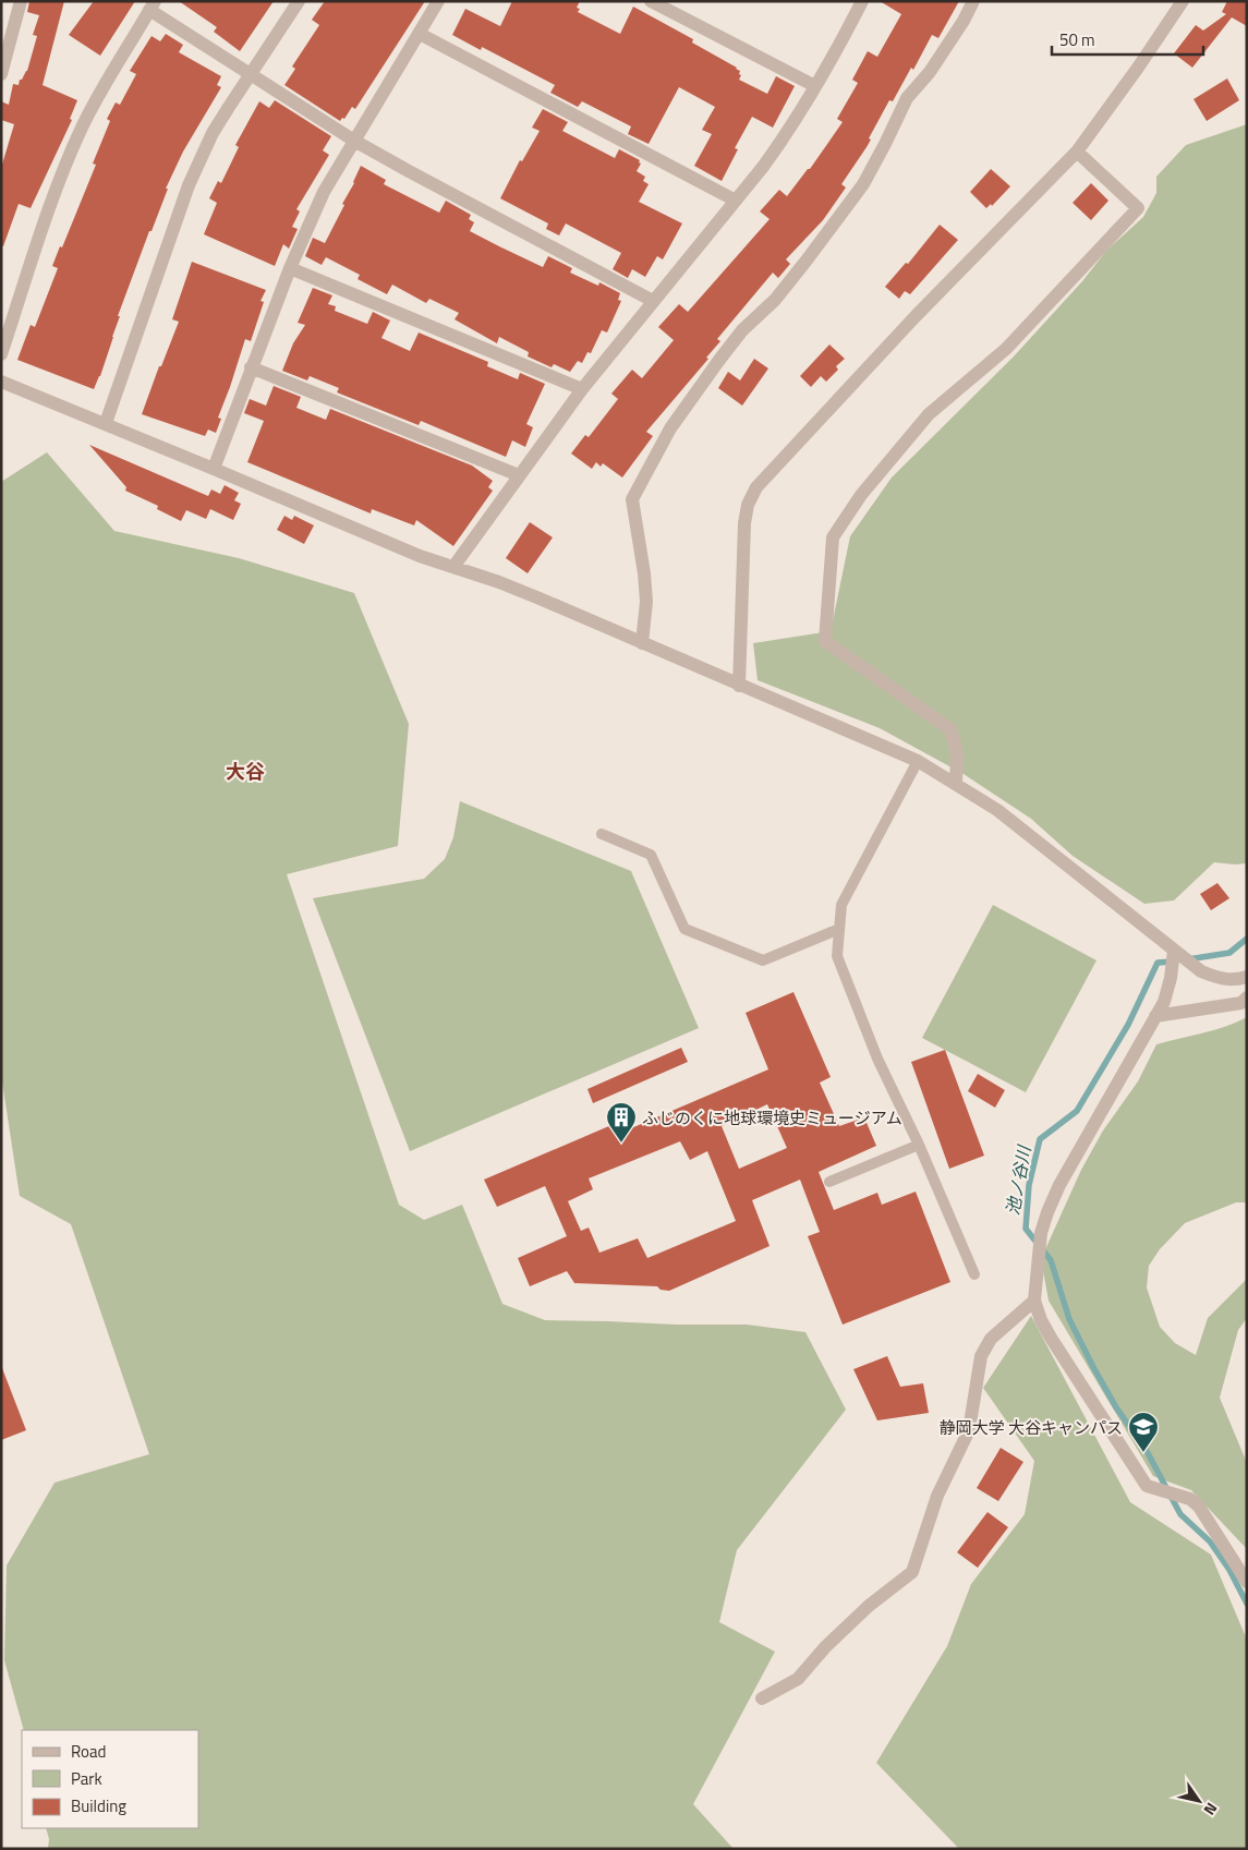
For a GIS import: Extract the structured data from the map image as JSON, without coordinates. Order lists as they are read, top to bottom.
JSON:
{
  "districts": ["大谷"],
  "water": ["池ノ谷川"],
  "places": {
    "building": ["ふじのくに地球環境史ミュージアム"],
    "school or university": ["静岡大学 大谷キャンパス"]
  },
  "legend": ["Road", "Park", "Building"],
  "scale_bar": "50 m",
  "north": "bottom right"
}
